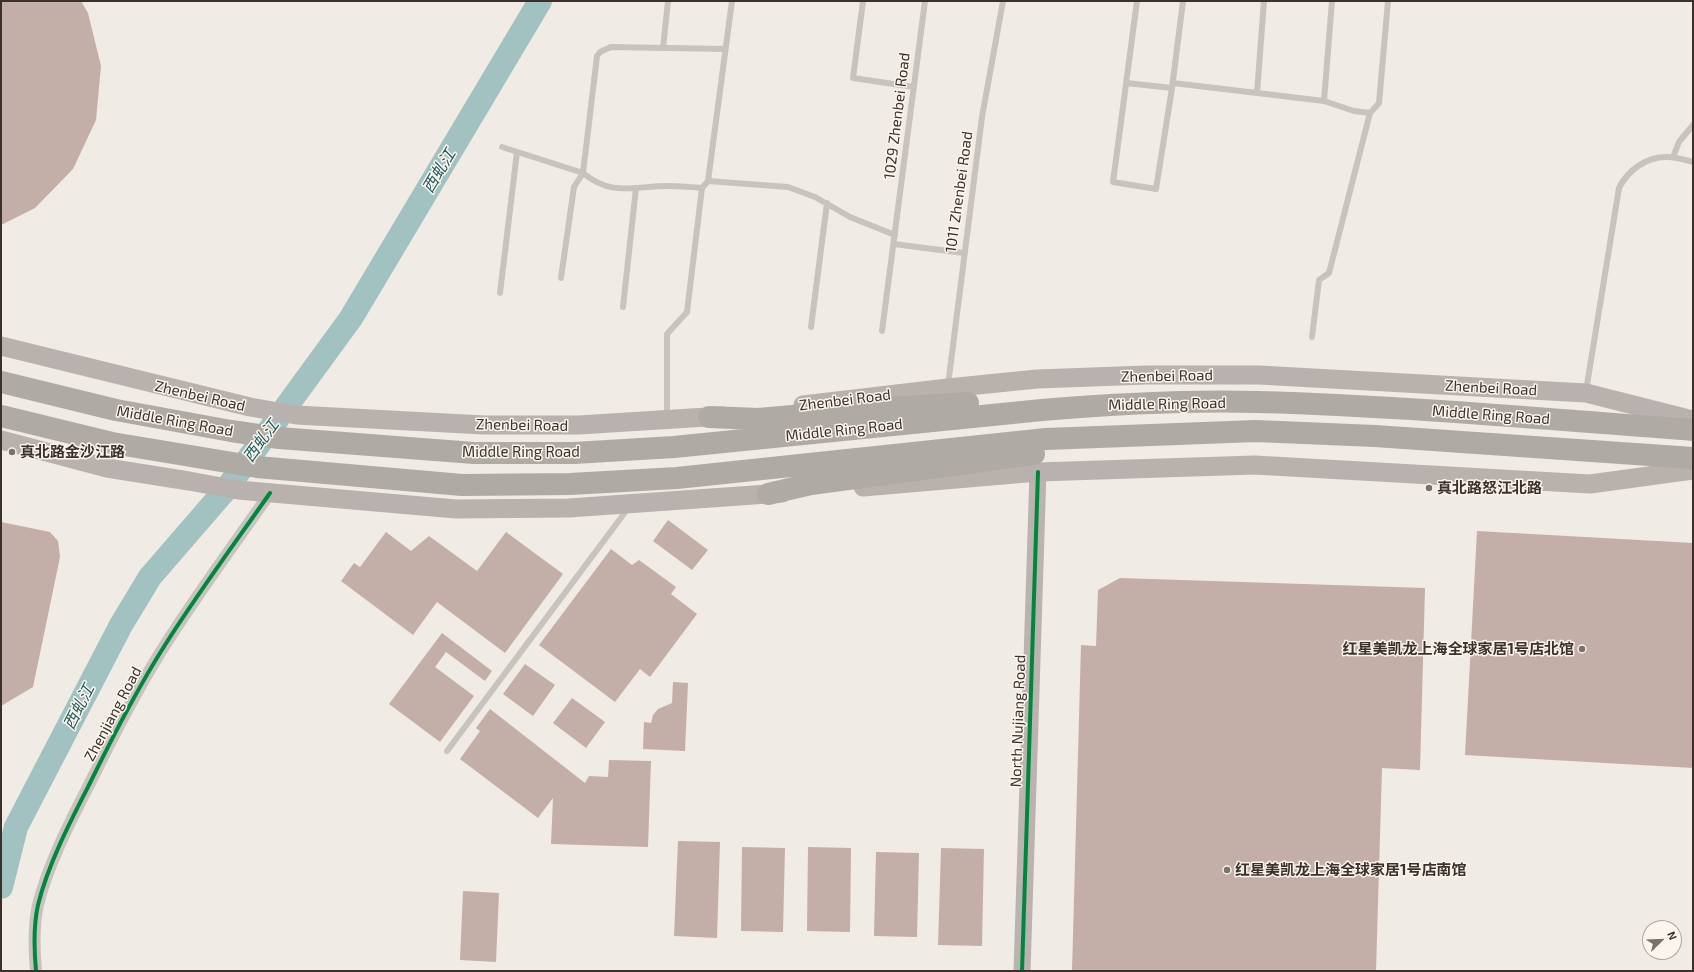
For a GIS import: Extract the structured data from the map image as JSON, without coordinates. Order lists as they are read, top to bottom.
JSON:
{
  "streets": {
    "highway": ["Middle Ring Road"],
    "main road": ["Zhenbei Road"],
    "street": ["Zhenjiang Road", "North Nujiang Road"],
    "lane": ["1029 Zhenbei Road", "1011 Zhenbei Road"]
  },
  "crossings": [
    ["1011 Zhenbei Road", "Zhenbei Road"]
  ],
  "water": ["西虬江"],
  "places": [
    "真北路金沙江路",
    "真北路怒江北路",
    "红星美凯龙上海全球家居1号店北馆",
    "红星美凯龙上海全球家居1号店南馆"
  ],
  "north": "top right"
}
